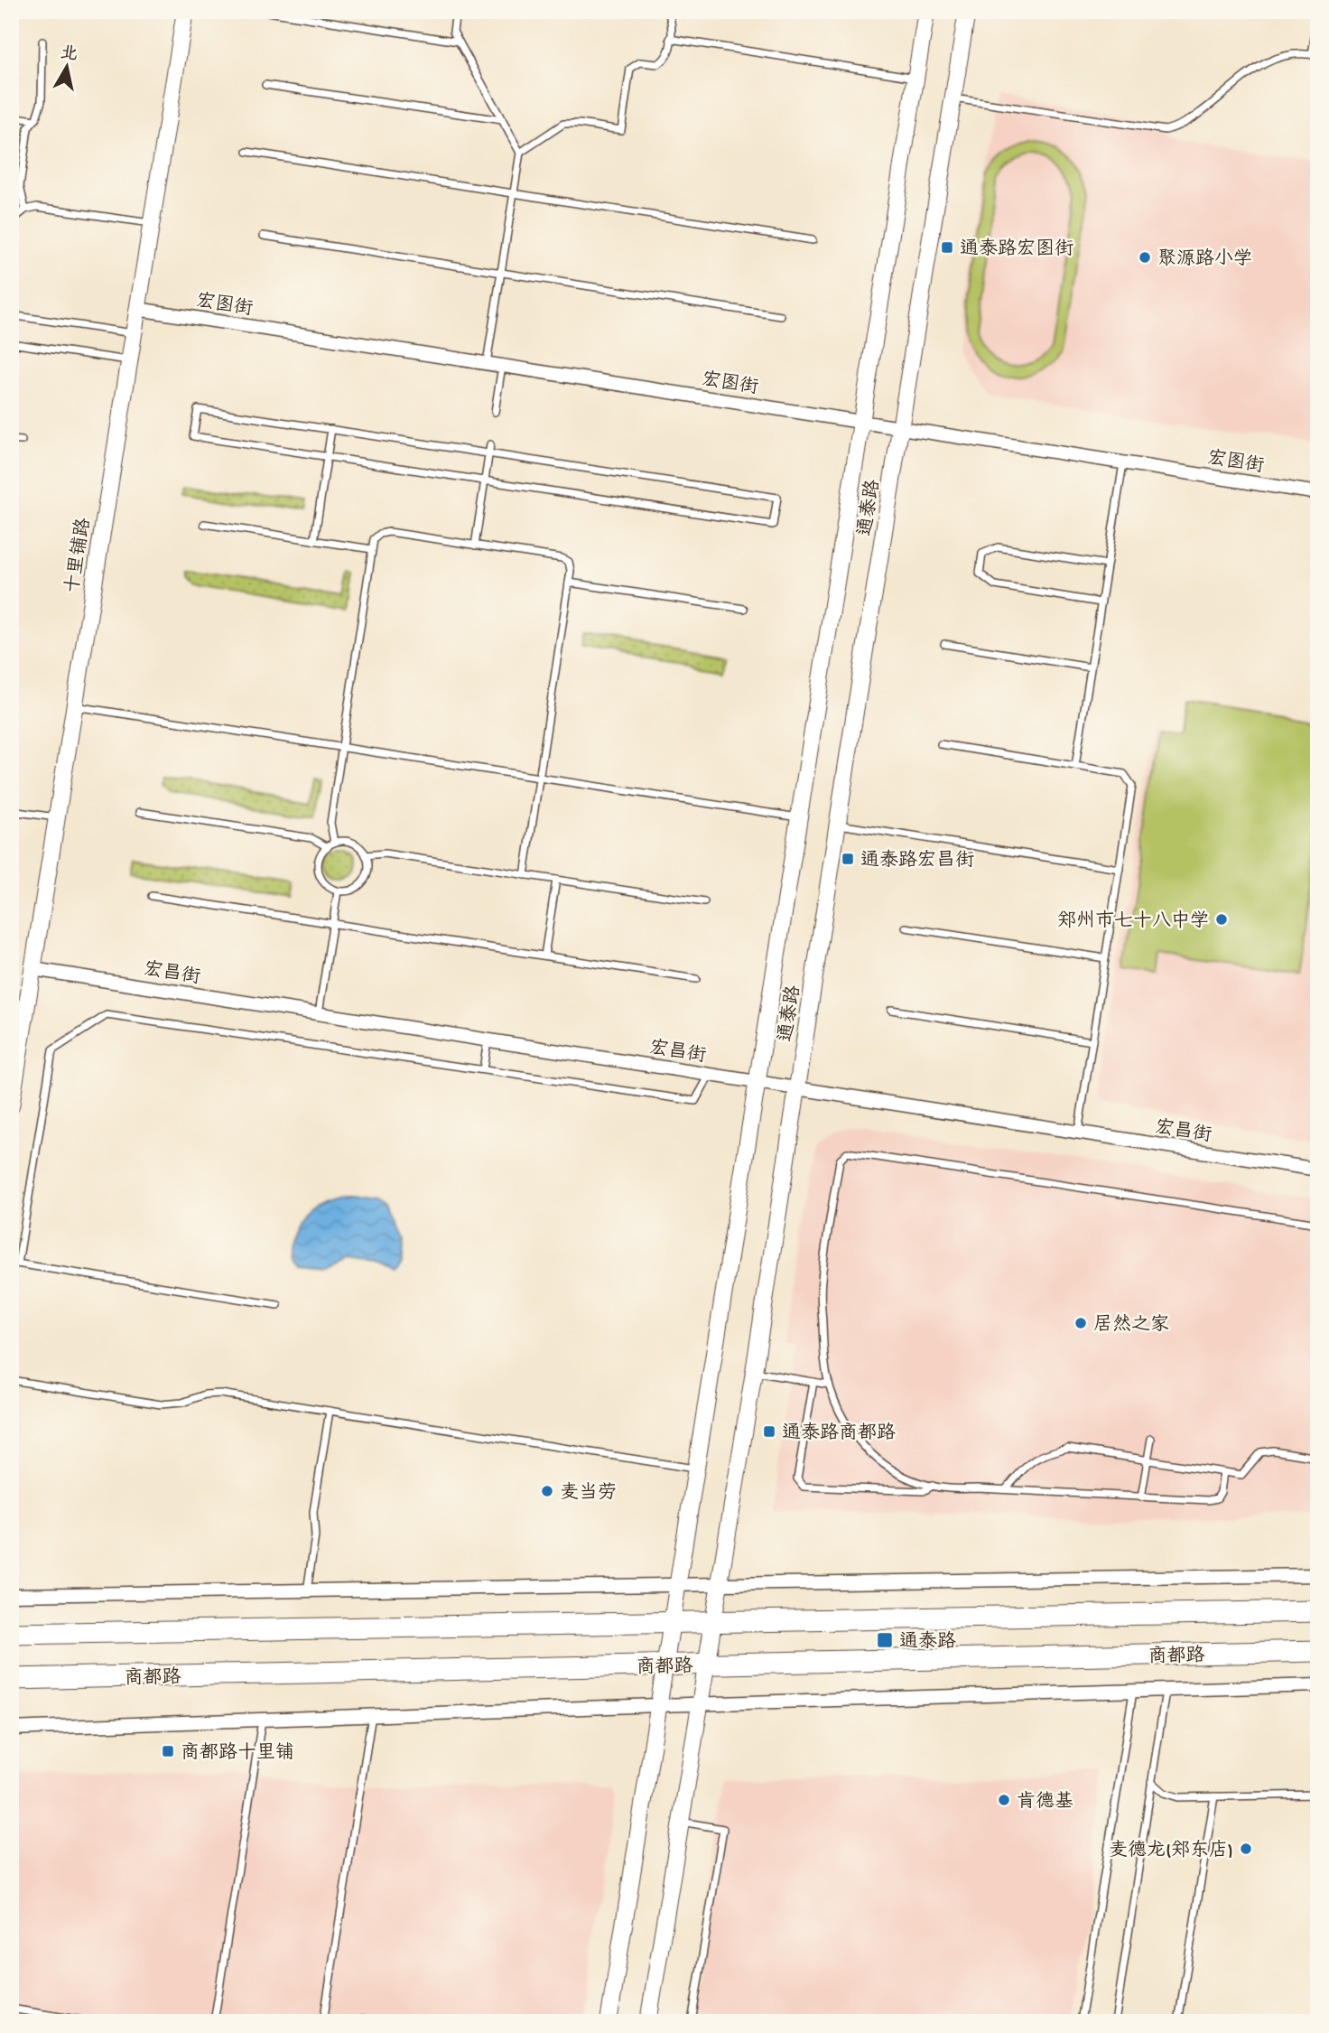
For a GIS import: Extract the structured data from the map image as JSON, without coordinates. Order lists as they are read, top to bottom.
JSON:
{
  "streets": {
    "main road": ["商都路"],
    "street": [
      "宏图街",
      "通泰路",
      "十里铺路",
      "宏昌街"
    ]
  },
  "crossings": [
    ["宏图街", "通泰路"],
    ["宏图街", "十里铺路"],
    ["通泰路", "宏昌街"],
    ["通泰路", "商都路"],
    ["十里铺路", "宏昌街"]
  ],
  "places": {
    "transit": [
      "通泰路宏图街",
      "通泰路宏昌街",
      "通泰路商都路",
      "通泰路",
      "商都路十里铺"
    ],
    "other": [
      "聚源路小学",
      "郑州市七十八中学",
      "居然之家",
      "麦当劳",
      "肯德基",
      "麦德龙(郑东店)"
    ]
  },
  "north": "top"
}
